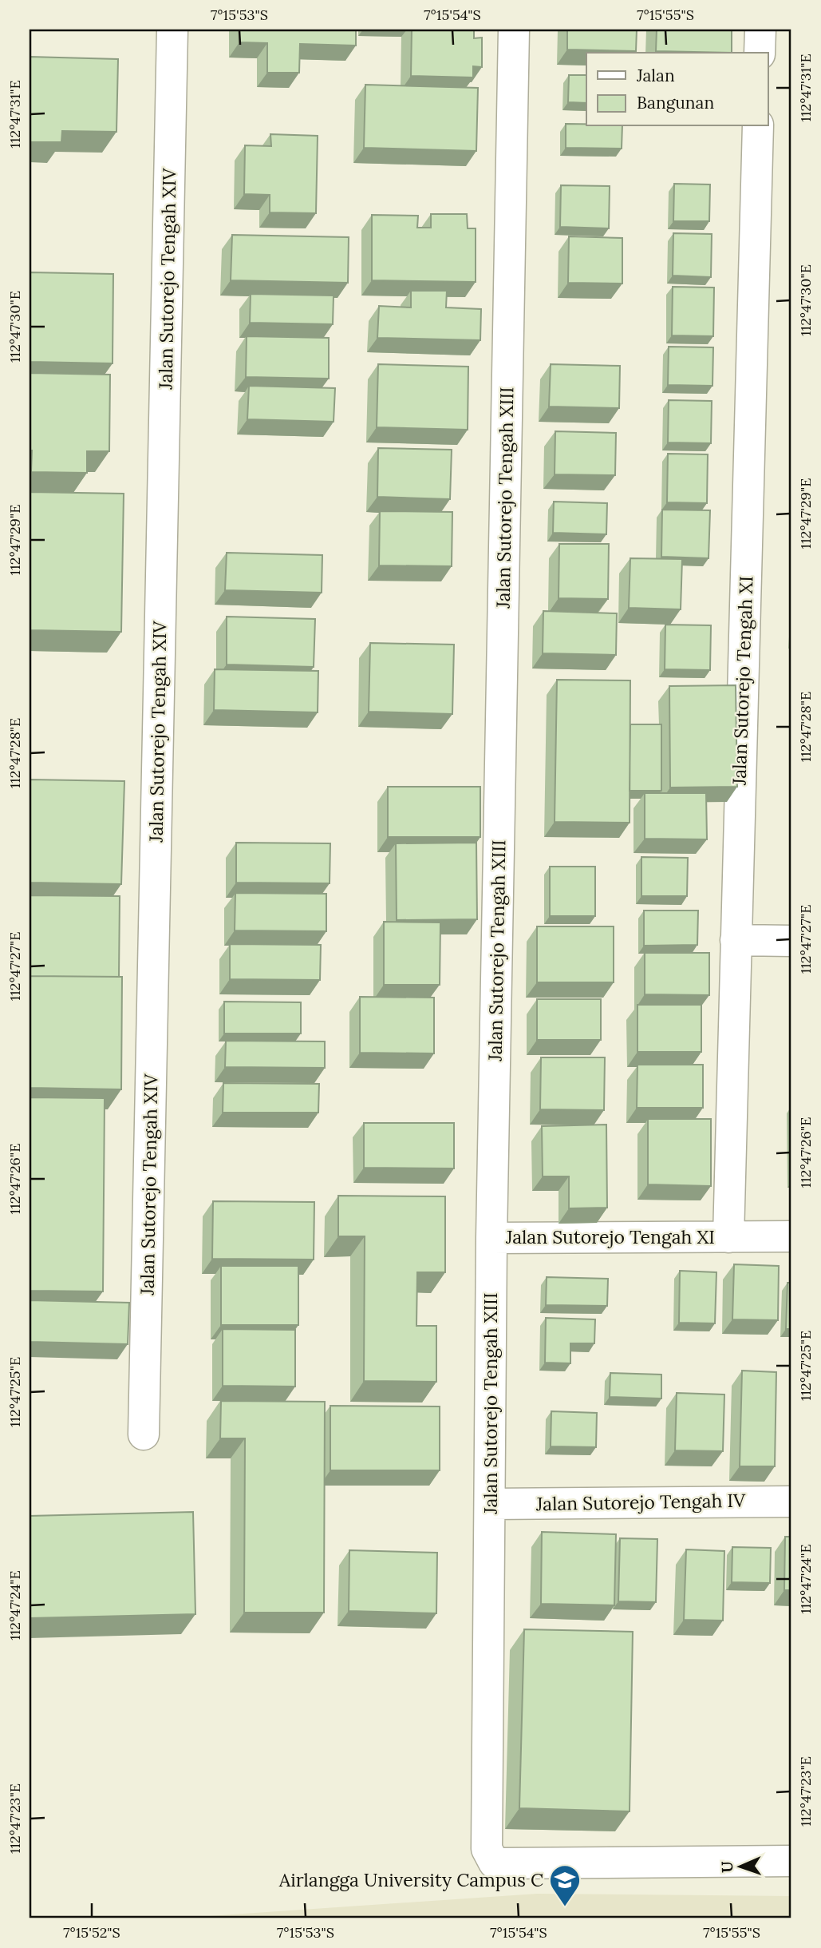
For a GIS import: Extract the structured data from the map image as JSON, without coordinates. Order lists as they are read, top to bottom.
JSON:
{
  "streets": {
    "street": [
      "Jalan Sutorejo Tengah XIV",
      "Jalan Sutorejo Tengah XIII",
      "Jalan Sutorejo Tengah XI",
      "Jalan Sutorejo Tengah IV"
    ]
  },
  "crossings": [
    ["Jalan Sutorejo Tengah XIII", "Jalan Sutorejo Tengah XI"],
    ["Jalan Sutorejo Tengah XIII", "Jalan Sutorejo Tengah IV"]
  ],
  "places": {
    "school or university": ["Airlangga University Campus C"]
  },
  "legend": ["Jalan", "Bangunan"],
  "north": "left",
  "coordinates": [
    "7°15'53\"S",
    "7°15'54\"S",
    "7°15'55\"S",
    "112°47'31\"E",
    "112°47'30\"E",
    "112°47'29\"E",
    "112°47'28\"E",
    "112°47'27\"E",
    "112°47'26\"E",
    "112°47'25\"E",
    "112°47'24\"E",
    "112°47'23\"E",
    "7°15'52\"S"
  ]
}
